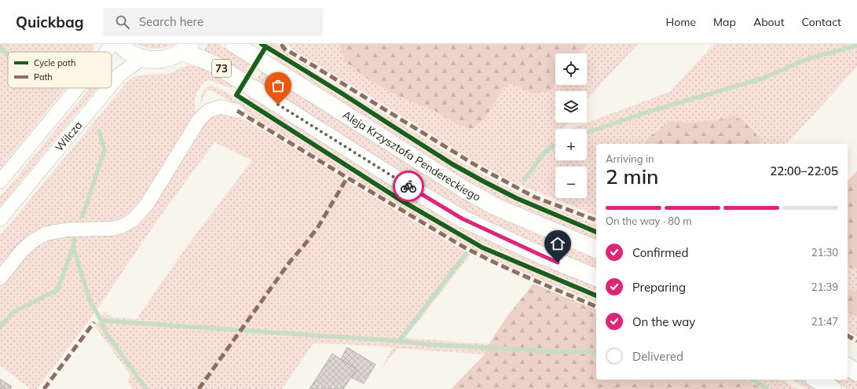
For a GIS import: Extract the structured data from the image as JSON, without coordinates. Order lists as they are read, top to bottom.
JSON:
{
  "streets": {
    "main road": ["73", "Aleja Krzysztofa Pendereckiego"],
    "street": ["Wilcza"]
  },
  "crossings": [
    ["73", "Wilcza"]
  ],
  "legend": ["Cycle path", "Path"],
  "page": {
    "header": "Quickbag",
    "search": "Search here",
    "nav": [
      "Home",
      "Map",
      "About",
      "Contact"
    ],
    "map_buttons": ["+", "−"],
    "heading": ["2 min", "Arriving in", "22:00–22:05"],
    "bar": "On the way · 80 m",
    "list": [
      ["Confirmed", "21:30"],
      ["Preparing", "21:39"],
      ["On the way", "21:47"],
      "Delivered"
    ]
  }
}
